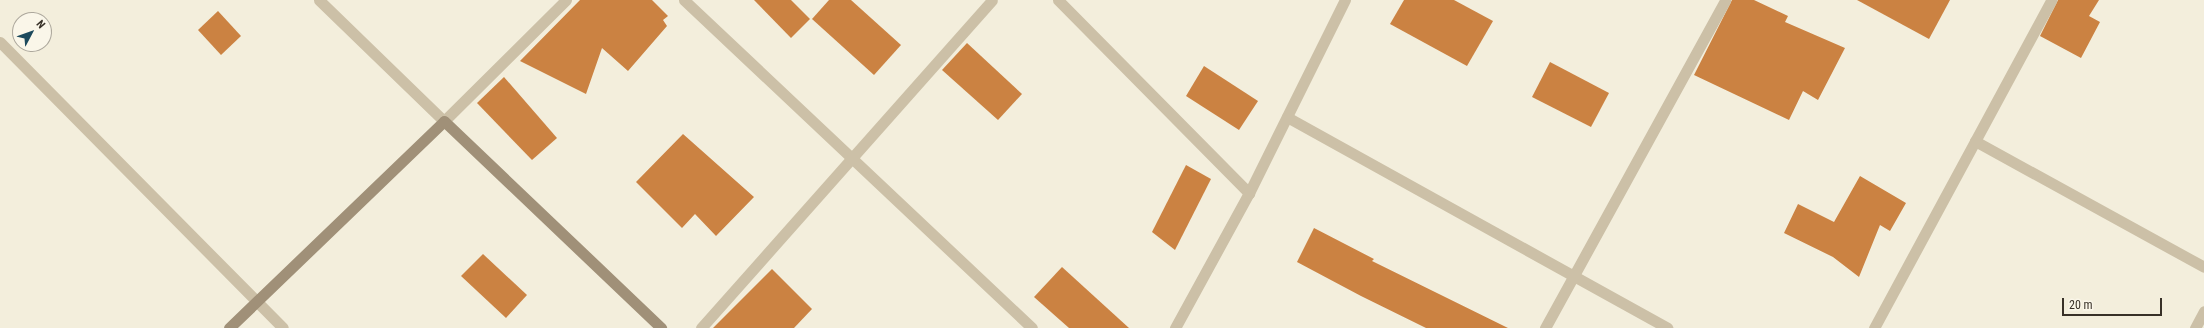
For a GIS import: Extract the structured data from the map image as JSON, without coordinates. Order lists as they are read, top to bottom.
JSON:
{
  "scale_bar": "20 m",
  "north": "top right"
}
